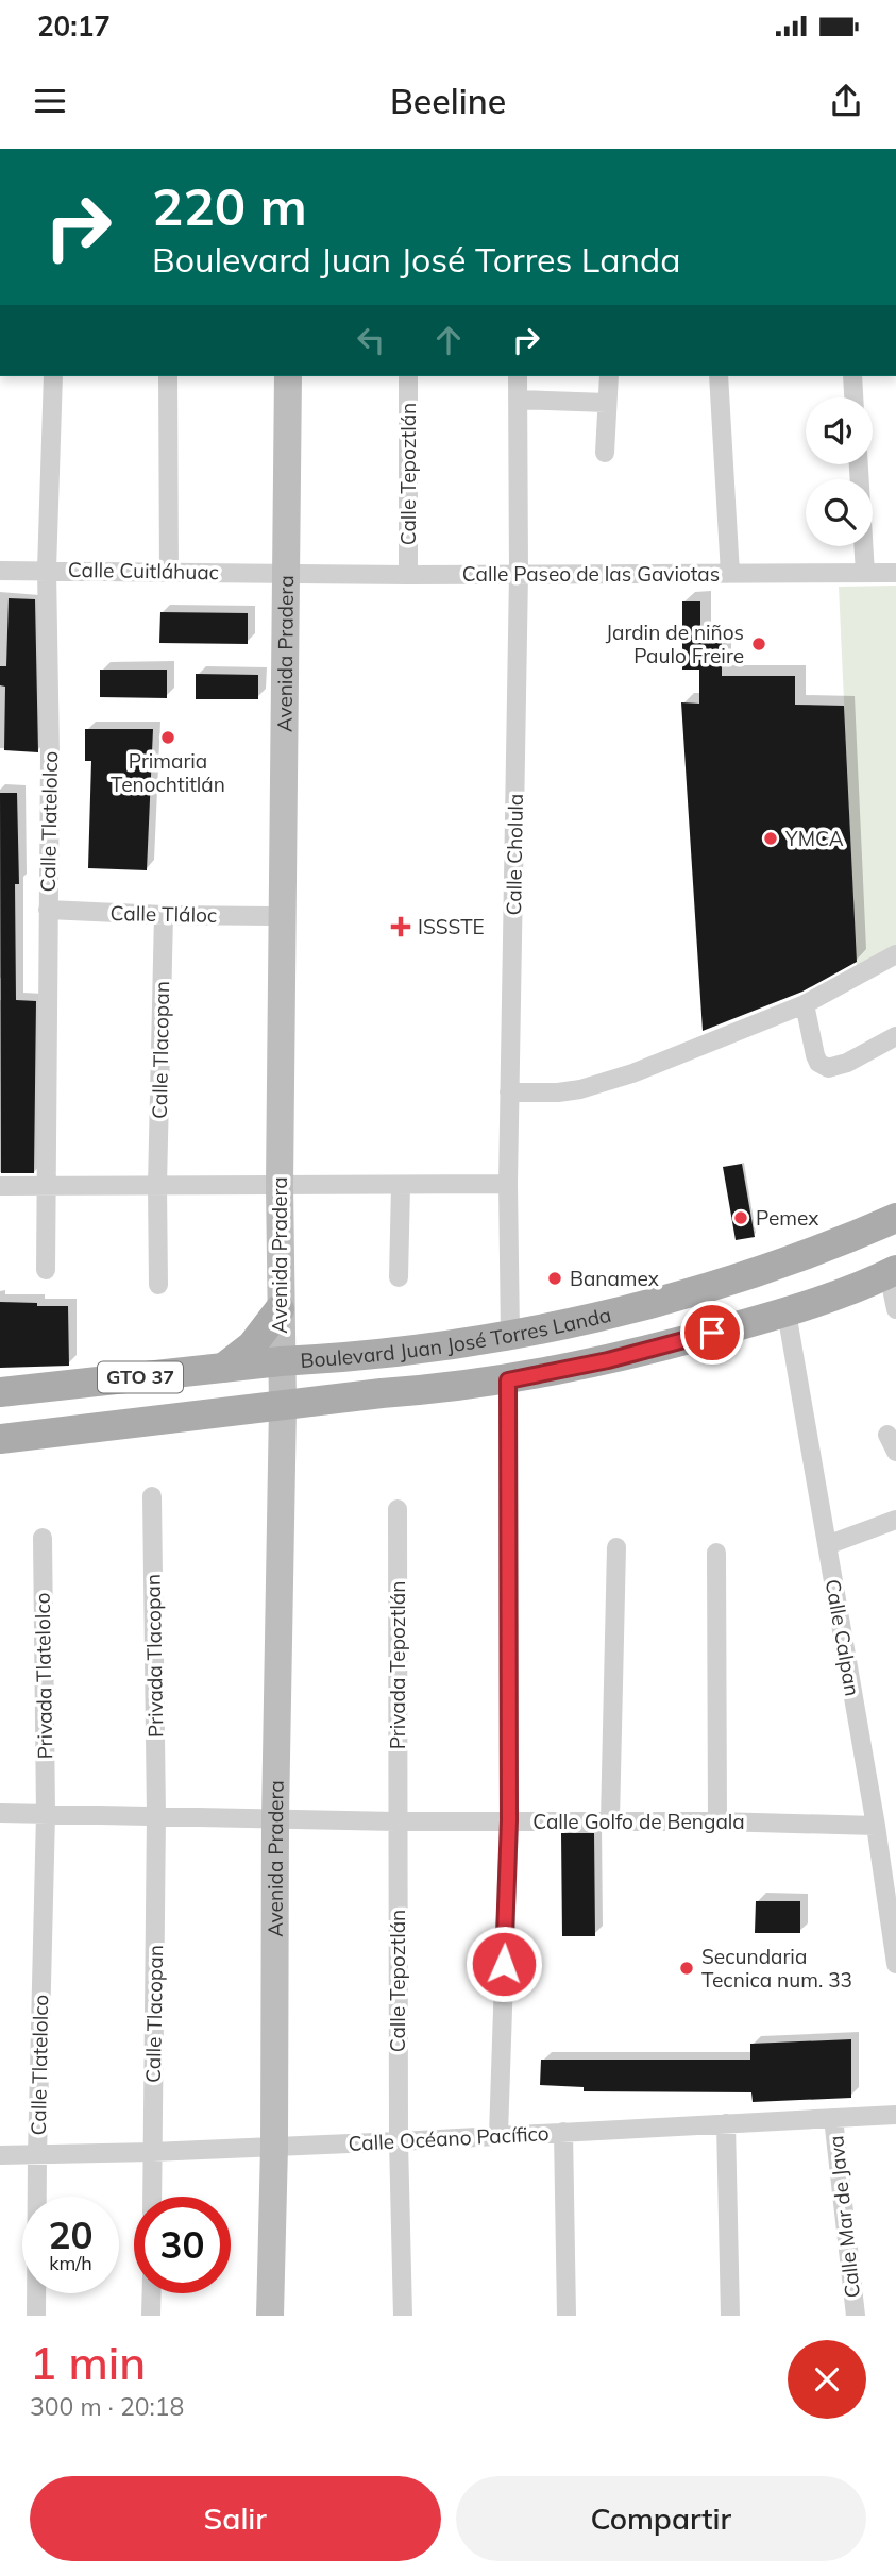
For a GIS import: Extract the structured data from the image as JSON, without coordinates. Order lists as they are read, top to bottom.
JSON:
{
  "streets": {
    "main road": ["Boulevard Juan José Torres Landa", "GTO 37"],
    "street": [
      "Calle Tepoztlán",
      "Calle Cuitláhuac",
      "Calle Paseo de las Gaviotas",
      "Avenida Pradera",
      "Calle Tlatelolco",
      "Calle Cholula",
      "Calle Tláloc",
      "Calle Tlacopan",
      "Calle Calpan",
      "Privada Tlacopan",
      "Privada Tepoztlán",
      "Privada Tlatelolco",
      "Calle Golfo de Bengala",
      "Calle Océano Pacífico",
      "Calle Mar de Java"
    ]
  },
  "crossings": [
    ["Calle Tepoztlán", "Calle Paseo de las Gaviotas"],
    ["Calle Tepoztlán", "Privada Tepoztlán"],
    ["Calle Tepoztlán", "Calle Golfo de Bengala"],
    ["Calle Tepoztlán", "Calle Océano Pacífico"],
    ["Calle Cuitláhuac", "Calle Paseo de las Gaviotas"],
    ["Calle Cuitláhuac", "Avenida Pradera"],
    ["Calle Cuitláhuac", "Calle Tlatelolco"],
    ["Calle Paseo de las Gaviotas", "Avenida Pradera"],
    ["Calle Paseo de las Gaviotas", "Calle Cholula"],
    ["Avenida Pradera", "Calle Tláloc"],
    ["Avenida Pradera", "Boulevard Juan José Torres Landa"],
    ["Avenida Pradera", "Calle Golfo de Bengala"],
    ["Avenida Pradera", "Calle Océano Pacífico"],
    ["Calle Tlatelolco", "Calle Tláloc"],
    ["Calle Tlatelolco", "Privada Tlatelolco"],
    ["Calle Tlatelolco", "Calle Golfo de Bengala"],
    ["Calle Tlatelolco", "Calle Océano Pacífico"],
    ["Calle Cholula", "Boulevard Juan José Torres Landa"],
    ["Calle Tláloc", "Calle Tlacopan"],
    ["Calle Tlacopan", "Privada Tlacopan"],
    ["Calle Tlacopan", "Calle Golfo de Bengala"],
    ["Calle Tlacopan", "Calle Océano Pacífico"],
    ["Boulevard Juan José Torres Landa", "Calle Calpan"],
    ["Calle Calpan", "Calle Golfo de Bengala"],
    ["Privada Tlacopan", "Calle Golfo de Bengala"],
    ["Privada Tepoztlán", "Calle Golfo de Bengala"],
    ["Privada Tlatelolco", "Calle Golfo de Bengala"],
    ["Calle Océano Pacífico", "Calle Mar de Java"]
  ],
  "places": {
    "other": [
      "Jardin de niños Paulo Freire",
      "Primaria Tenochtitlán",
      "YMCA",
      "Pemex",
      "Banamex",
      "Secundaria Tecnica num. 33"
    ],
    "health": ["ISSSTE"]
  },
  "page": {
    "status": "20:17",
    "header": "Beeline",
    "turn": ["220 m", "Boulevard Juan José Torres Landa"],
    "speed": "20 km/h",
    "limit": "30",
    "heading": ["1 min", "300 m · 20:18"],
    "buttons": ["Salir", "Compartir"]
  }
}
